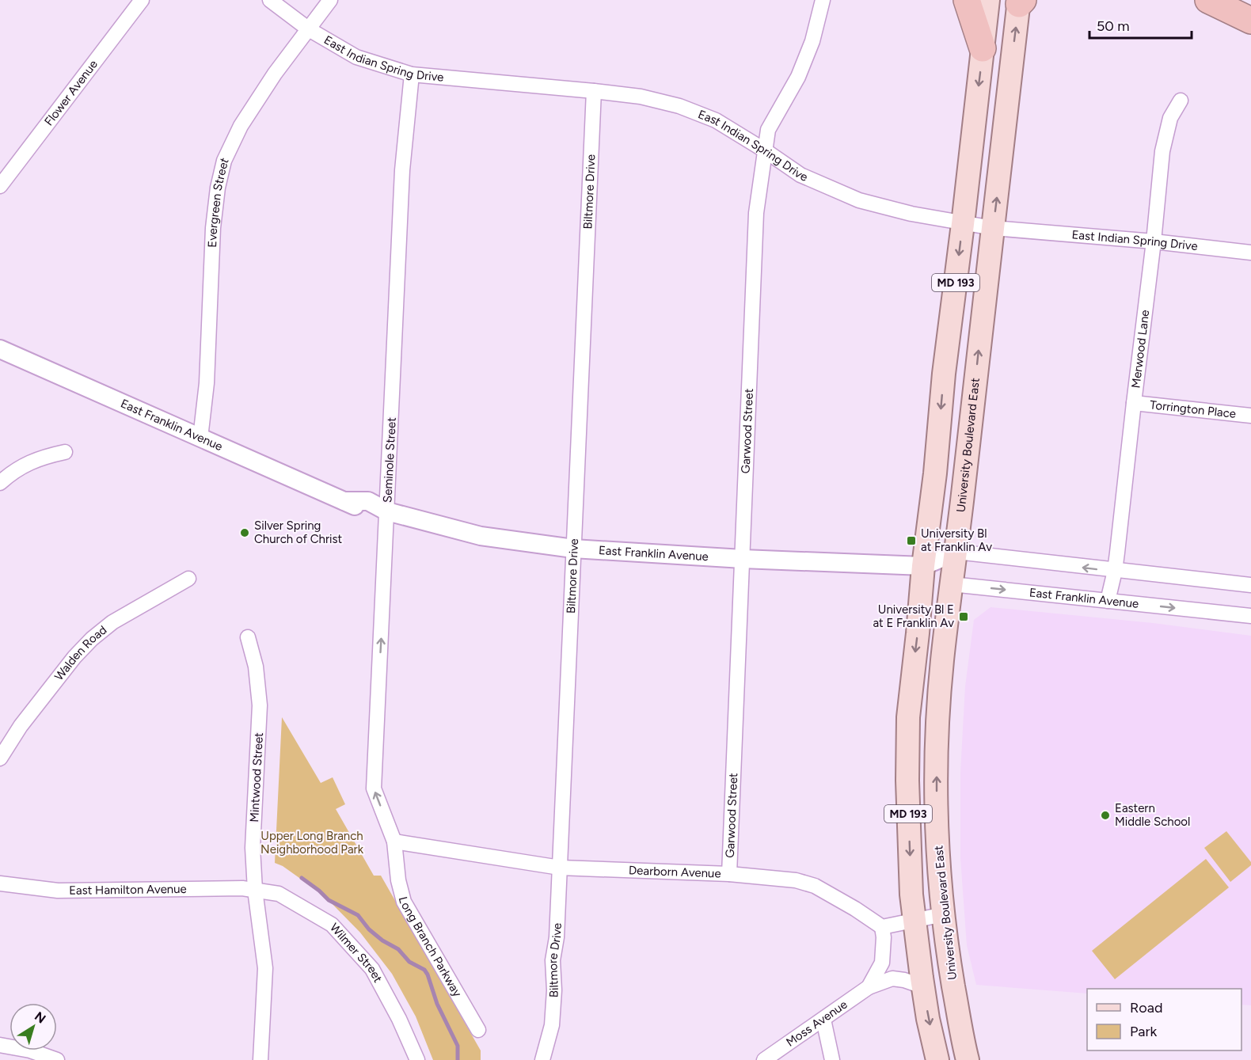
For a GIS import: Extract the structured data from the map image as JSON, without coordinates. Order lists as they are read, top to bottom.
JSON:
{
  "streets": {
    "main road": ["MD 193", "University Boulevard East"],
    "street": [
      "East Indian Spring Drive",
      "Flower Avenue",
      "Biltmore Drive",
      "Evergreen Street",
      "Merwood Lane",
      "Torrington Place",
      "East Franklin Avenue",
      "Garwood Street",
      "Seminole Street",
      "Walden Road",
      "Mintwood Street",
      "Dearborn Avenue",
      "East Hamilton Avenue",
      "Long Branch Parkway",
      "Wilmer Street",
      "Moss Avenue"
    ]
  },
  "crossings": [
    ["East Indian Spring Drive", "Biltmore Drive"],
    ["East Indian Spring Drive", "Evergreen Street"],
    ["East Indian Spring Drive", "MD 193"],
    ["East Indian Spring Drive", "Merwood Lane"],
    ["East Indian Spring Drive", "Garwood Street"],
    ["East Indian Spring Drive", "University Boulevard East"],
    ["East Indian Spring Drive", "Seminole Street"],
    ["Biltmore Drive", "East Franklin Avenue"],
    ["Biltmore Drive", "Dearborn Avenue"],
    ["Evergreen Street", "East Franklin Avenue"],
    ["MD 193", "East Franklin Avenue"],
    ["MD 193", "Moss Avenue"],
    ["Merwood Lane", "Torrington Place"],
    ["Merwood Lane", "East Franklin Avenue"],
    ["East Franklin Avenue", "Garwood Street"],
    ["East Franklin Avenue", "University Boulevard East"],
    ["East Franklin Avenue", "Seminole Street"],
    ["Garwood Street", "Dearborn Avenue"],
    ["Seminole Street", "Dearborn Avenue"],
    ["Seminole Street", "Long Branch Parkway"],
    ["Mintwood Street", "East Hamilton Avenue"],
    ["Mintwood Street", "Wilmer Street"],
    ["Dearborn Avenue", "Long Branch Parkway"],
    ["Dearborn Avenue", "Moss Avenue"],
    ["East Hamilton Avenue", "Wilmer Street"]
  ],
  "one_way": ["Seminole Street"],
  "parks": ["Upper Long Branch Neighborhood Park"],
  "places": {
    "other": ["Silver Spring Church of Christ", "Eastern Middle School"],
    "transit": ["University Bl at Franklin Av", "University Bl E at E Franklin Av"]
  },
  "legend": ["Road", "Park"],
  "scale_bar": "50 m",
  "north": "top right"
}
